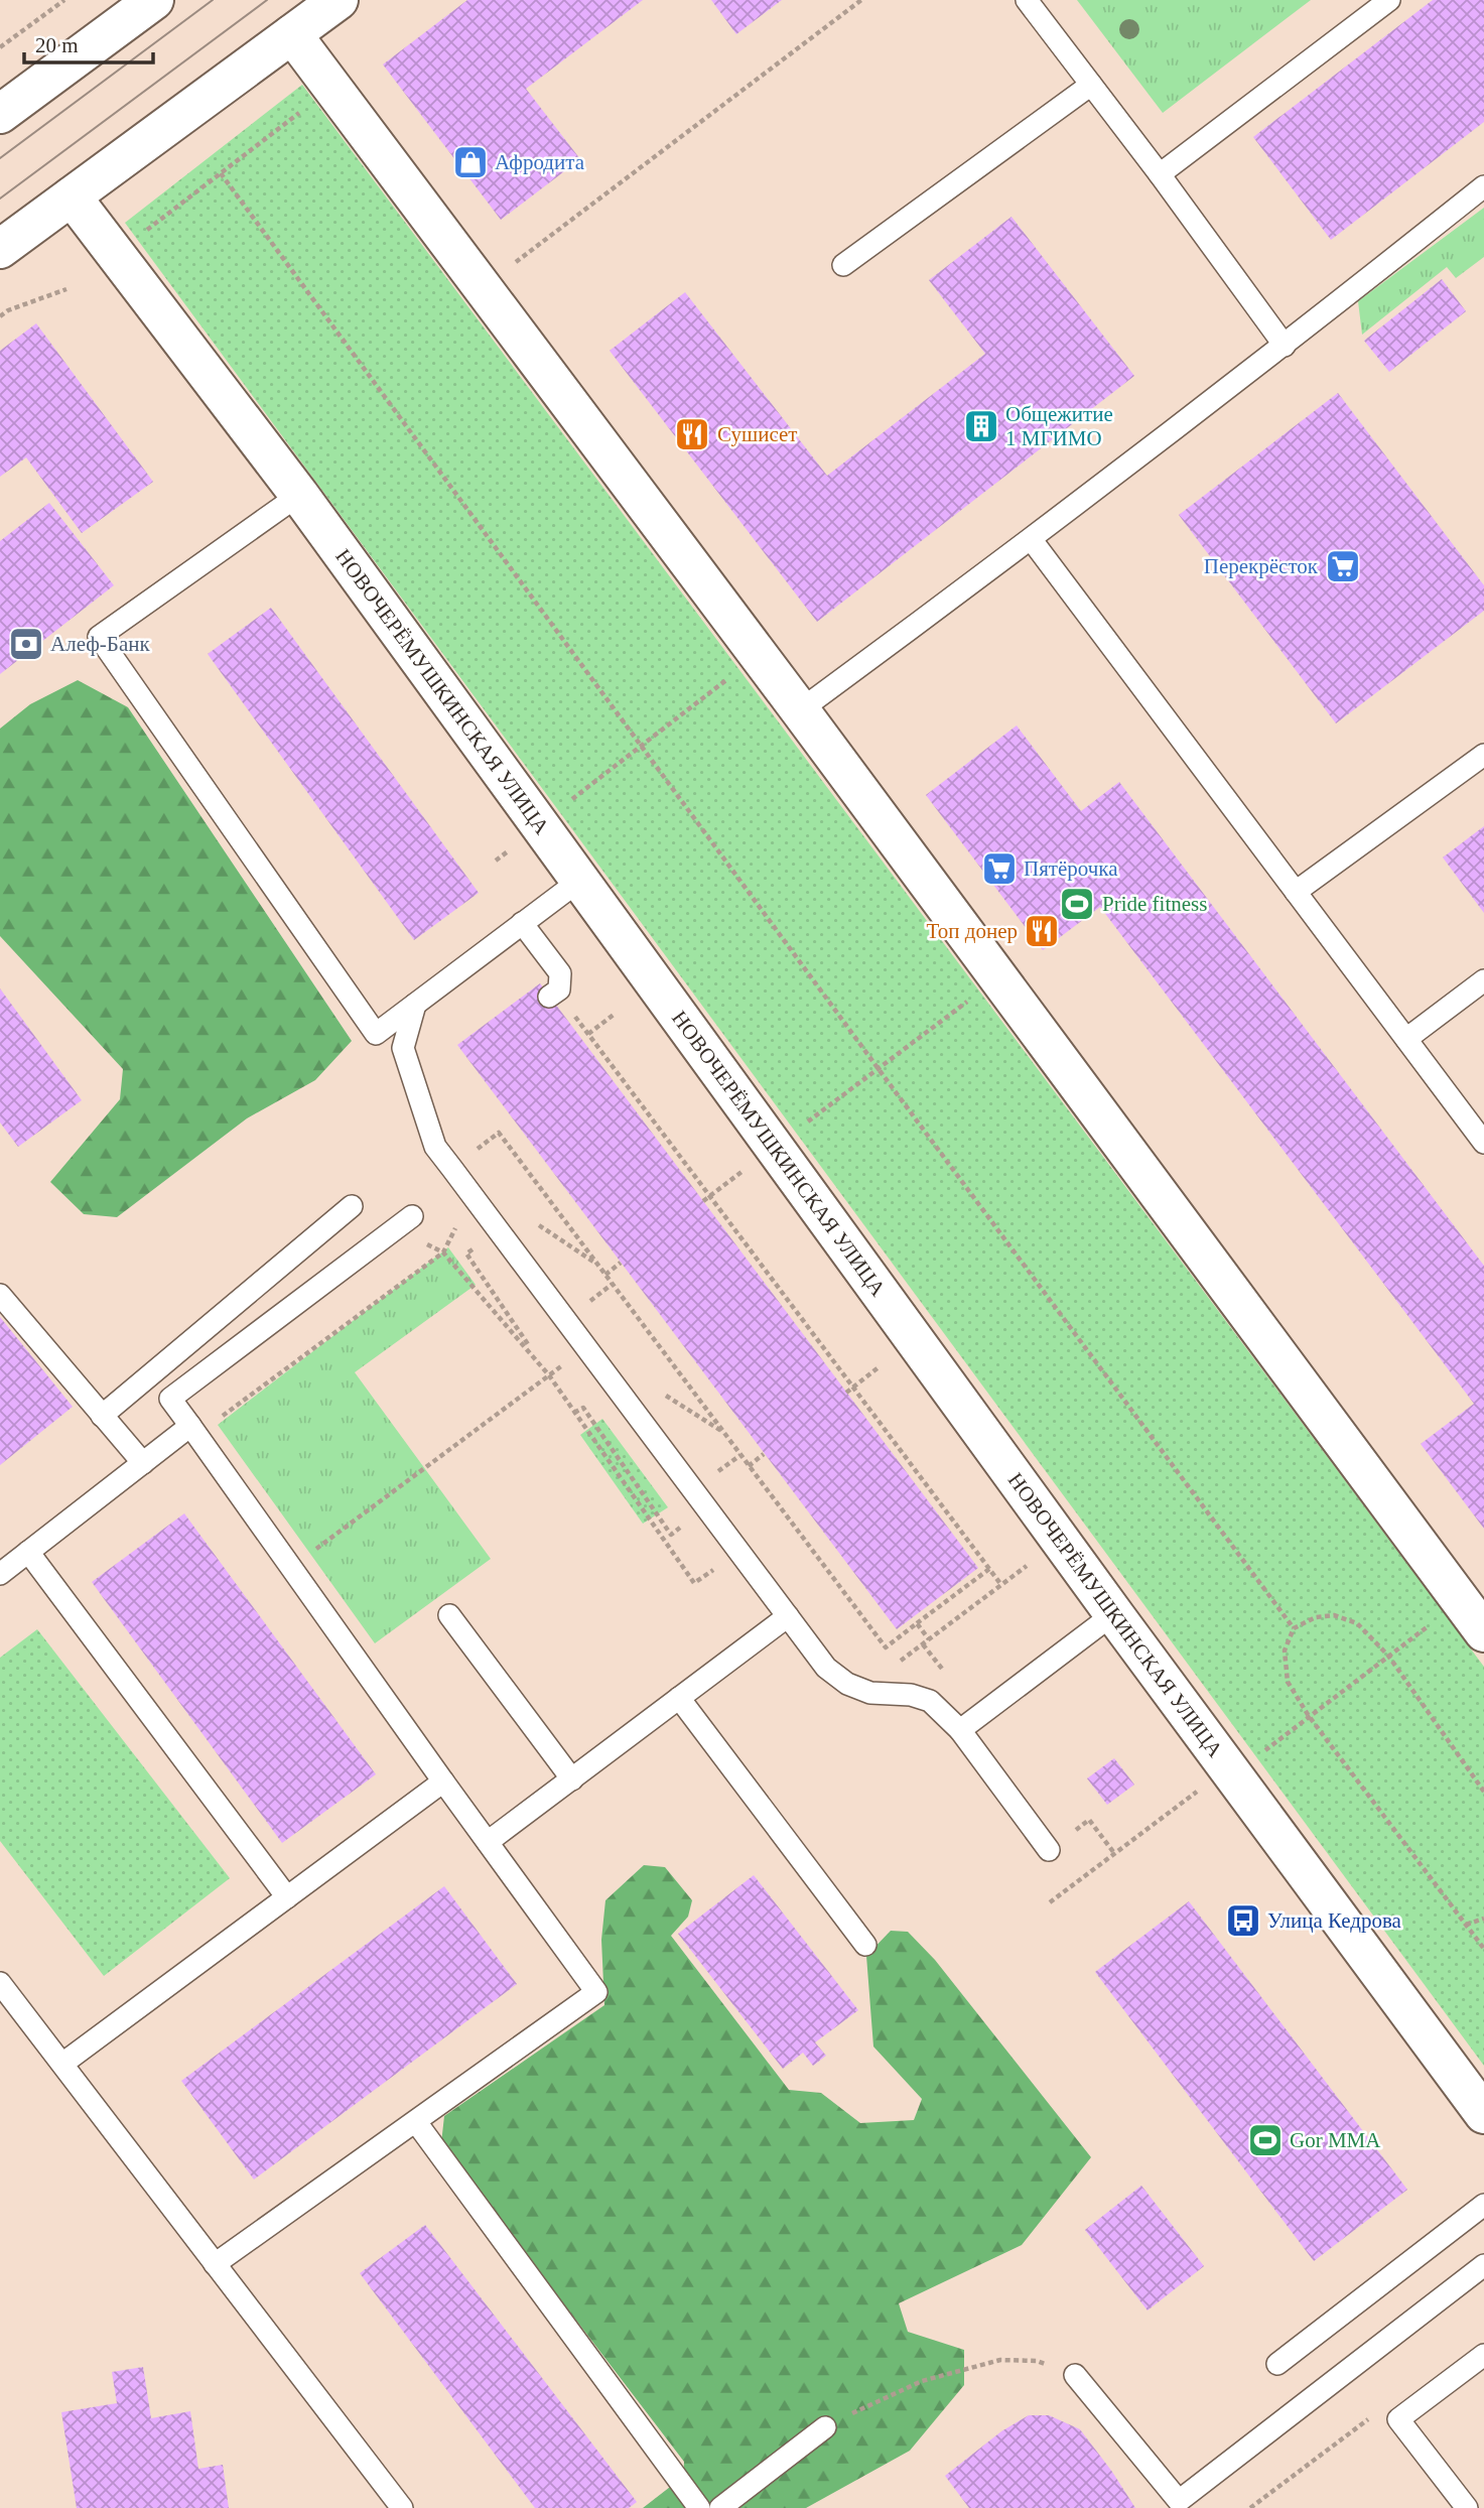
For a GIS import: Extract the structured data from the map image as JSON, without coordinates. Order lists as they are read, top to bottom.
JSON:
{
  "streets": {
    "street": ["НОВОЧЕРЁМУШКИНСКАЯ УЛИЦА"]
  },
  "places": {
    "shop": ["Афродита"],
    "building": ["Общежитие 1 МГИМО"],
    "restaurant": ["Сушисет", "Топ донер"],
    "supermarket": ["Перекрёсток", "Пятёрочка"],
    "bank": ["Алеф-Банк"],
    "sports": ["Pride fitness", "Gor MMA"],
    "bus stop": ["Улица Кедрова"]
  },
  "scale_bar": "20 m"
}
